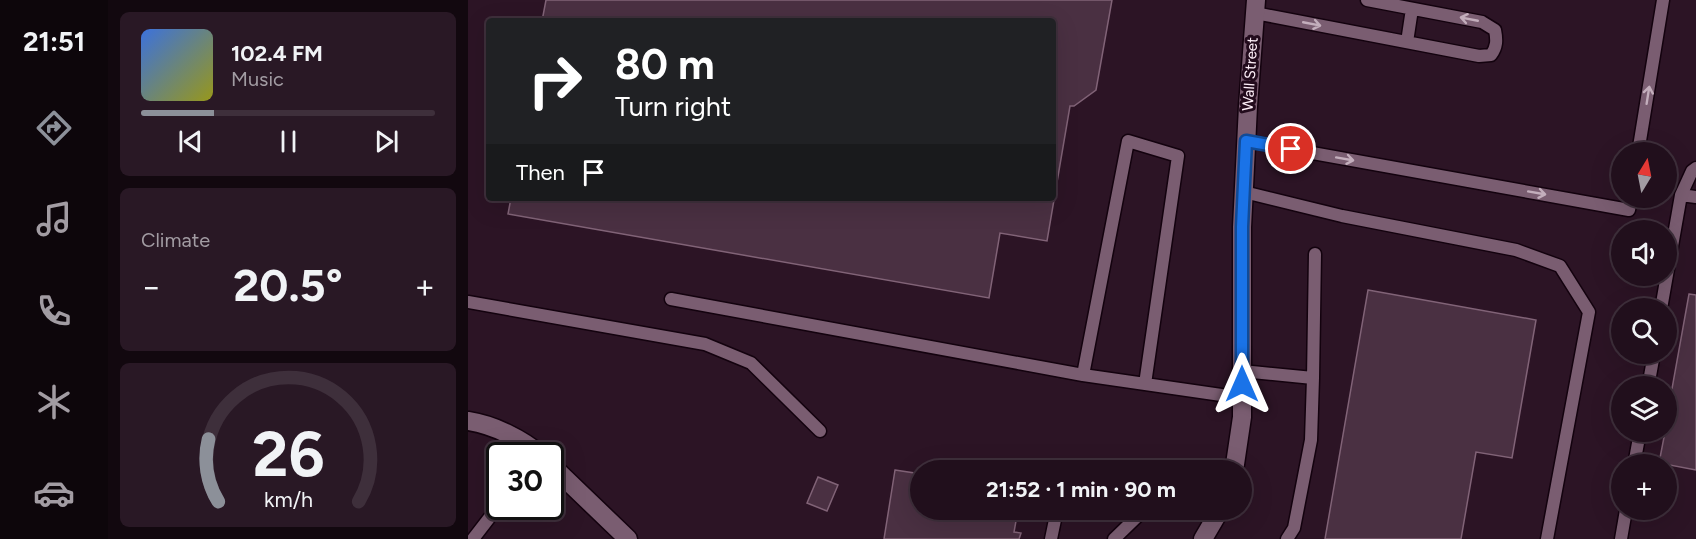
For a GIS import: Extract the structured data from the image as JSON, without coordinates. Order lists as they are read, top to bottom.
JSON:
{
  "streets": {
    "street": ["Wall Street"]
  },
  "north": "top",
  "page": {
    "tabs": "21:51",
    "turn": ["80 m", "Turn right"],
    "song": ["102.4 FM", "Music"],
    "map_buttons": "+",
    "then": "Then",
    "tile": "Climate",
    "heat": ["−", "20.5°", "+"],
    "limit": "30",
    "trip": "21:52 · 1 min · 90 m",
    "gauge": ["26", "km/h"]
  }
}
